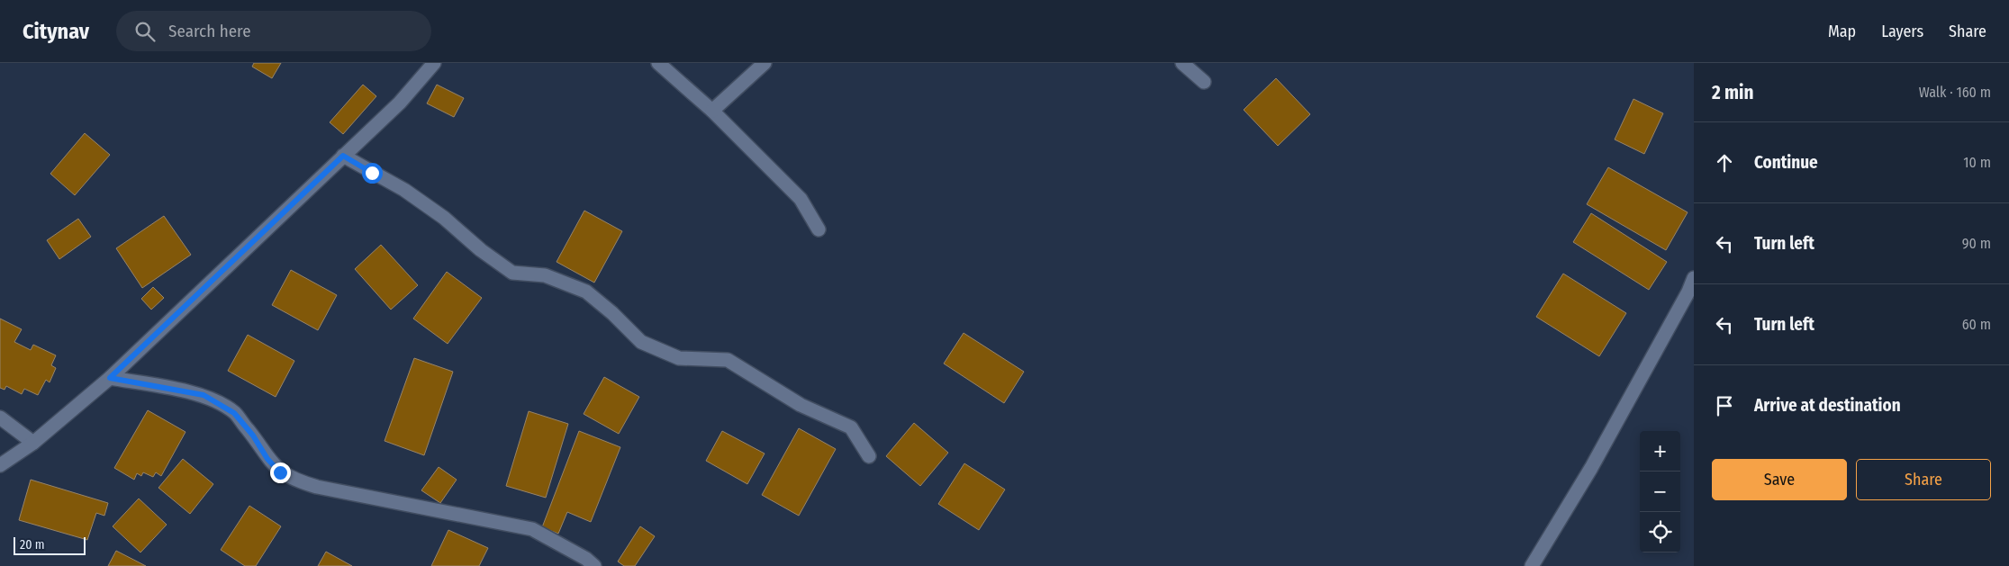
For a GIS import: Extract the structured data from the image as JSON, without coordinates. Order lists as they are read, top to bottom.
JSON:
{
  "scale_bar": "20 m",
  "page": {
    "header": "Citynav",
    "search": "Search here",
    "nav": ["Map", "Layers", "Share"],
    "heading": ["2 min", "Walk · 160 m"],
    "list": [
      ["Continue", "10 m"],
      ["Turn left", "90 m"],
      ["Turn left", "60 m"],
      "Arrive at destination"
    ],
    "map_buttons": ["+", "−"],
    "buttons": ["Save", "Share"],
    "scale": "20 m"
  }
}
